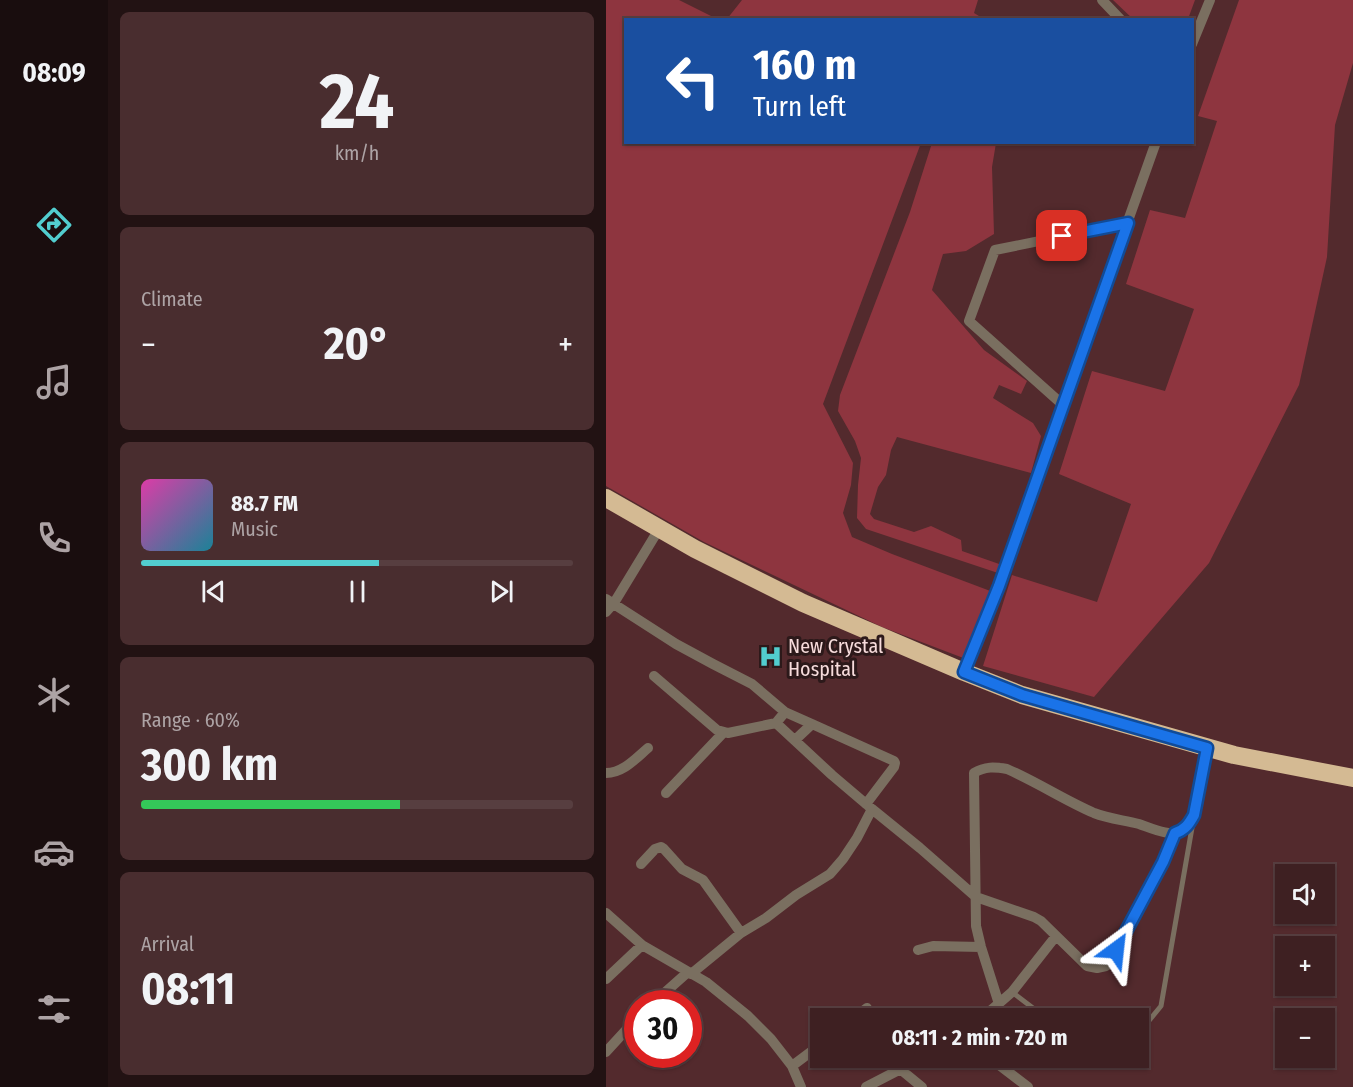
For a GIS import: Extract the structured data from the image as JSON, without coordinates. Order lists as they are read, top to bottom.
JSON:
{
  "places": {
    "hospital": ["New Crystal Hospital"]
  },
  "page": {
    "tabs": "08:09",
    "tile": [
      ["24", "km/h"],
      "Climate",
      ["Range · 60%", "300 km"],
      ["Arrival", "08:11"]
    ],
    "turn": ["160 m", "Turn left"],
    "heat": ["−", "20°", "+"],
    "song": ["88.7 FM", "Music"],
    "map_buttons": ["+", "−"],
    "limit": "30",
    "trip": "08:11 · 2 min · 720 m"
  }
}
